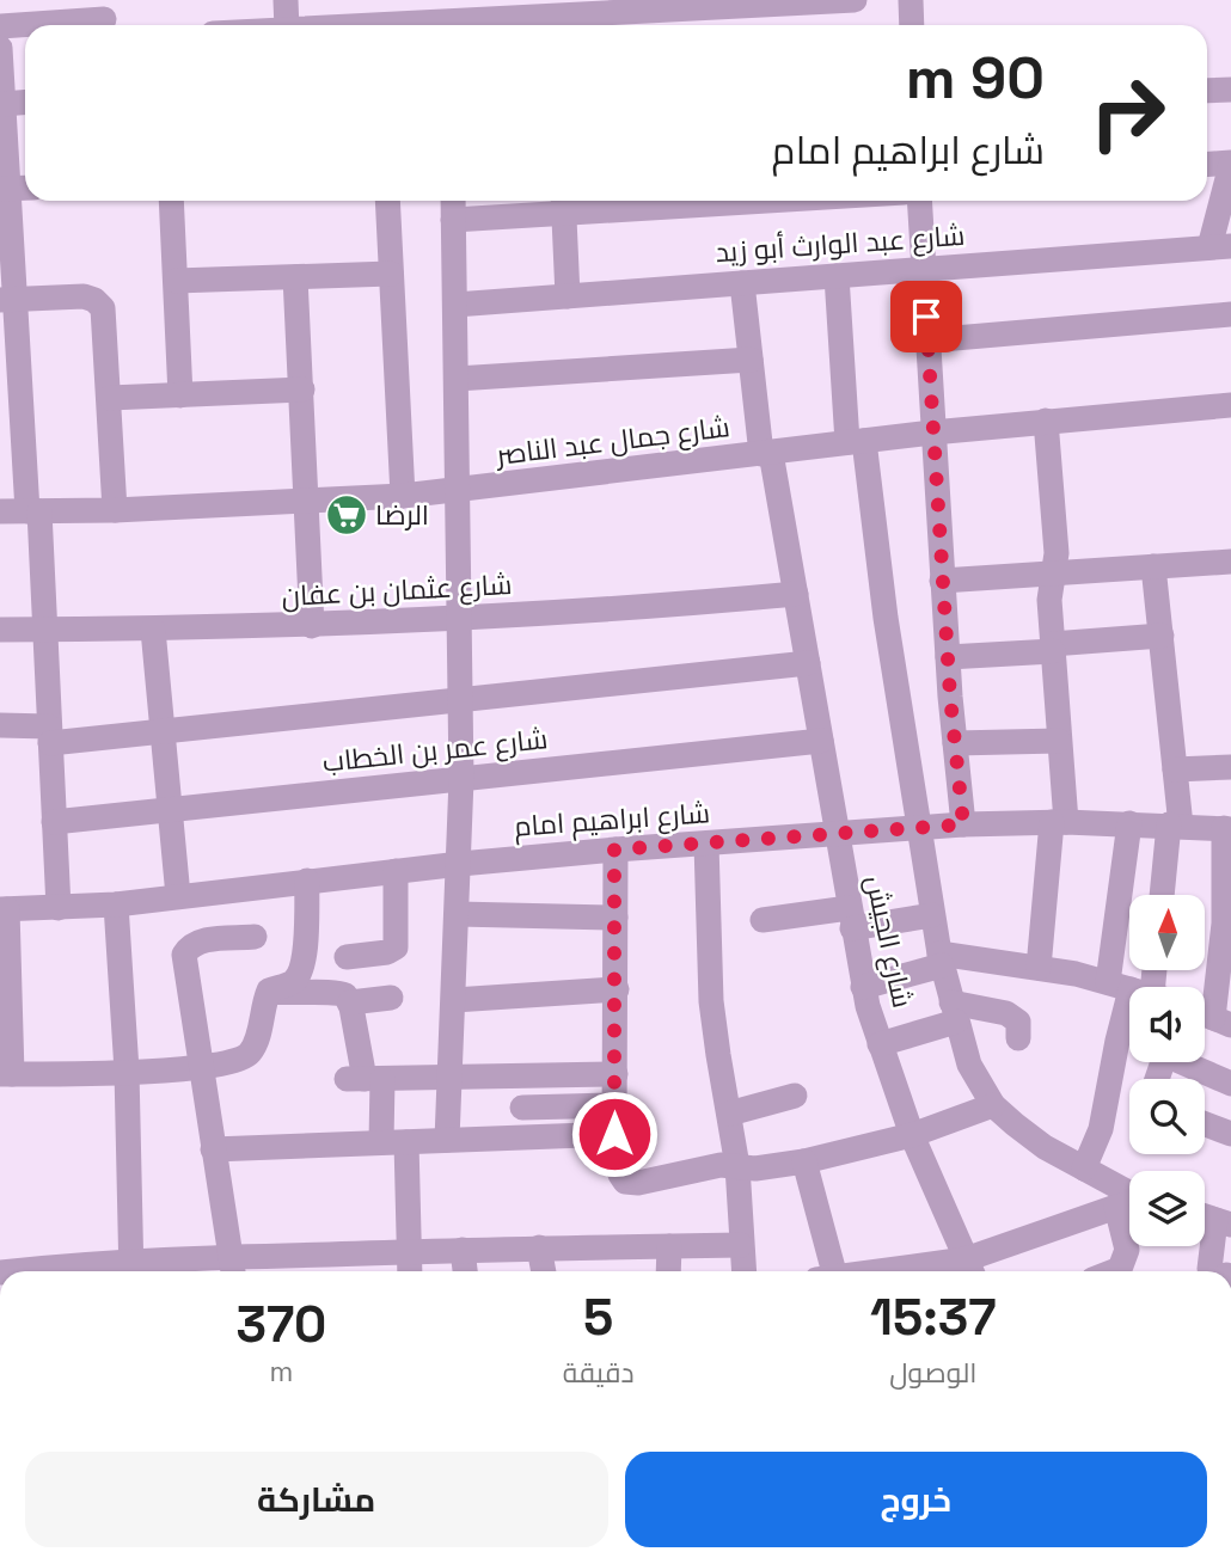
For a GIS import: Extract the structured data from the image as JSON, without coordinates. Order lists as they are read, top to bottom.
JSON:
{
  "streets": {
    "street": [
      "شارع عبد الوارث أبو زيد",
      "شارع جمال عبد الناصر",
      "شارع عثمان بن عفان",
      "شارع عمر بن الخطاب",
      "شارع ابراهيم امام",
      "شارع الجيش"
    ]
  },
  "crossings": [
    ["شارع عبد الوارث أبو زيد", "شارع الجيش"],
    ["شارع جمال عبد الناصر", "شارع الجيش"],
    ["شارع عثمان بن عفان", "شارع الجيش"],
    ["شارع عمر بن الخطاب", "شارع الجيش"],
    ["شارع ابراهيم امام", "شارع الجيش"]
  ],
  "places": {
    "supermarket": ["الرضا"]
  },
  "north": "top",
  "page": {
    "turn": ["90 m", "شارع ابراهيم امام"],
    "eta": [
      "15:37",
      "الوصول",
      "5",
      "دقيقة",
      "370",
      "m"
    ],
    "buttons": ["خروج", "مشاركة"]
  }
}
